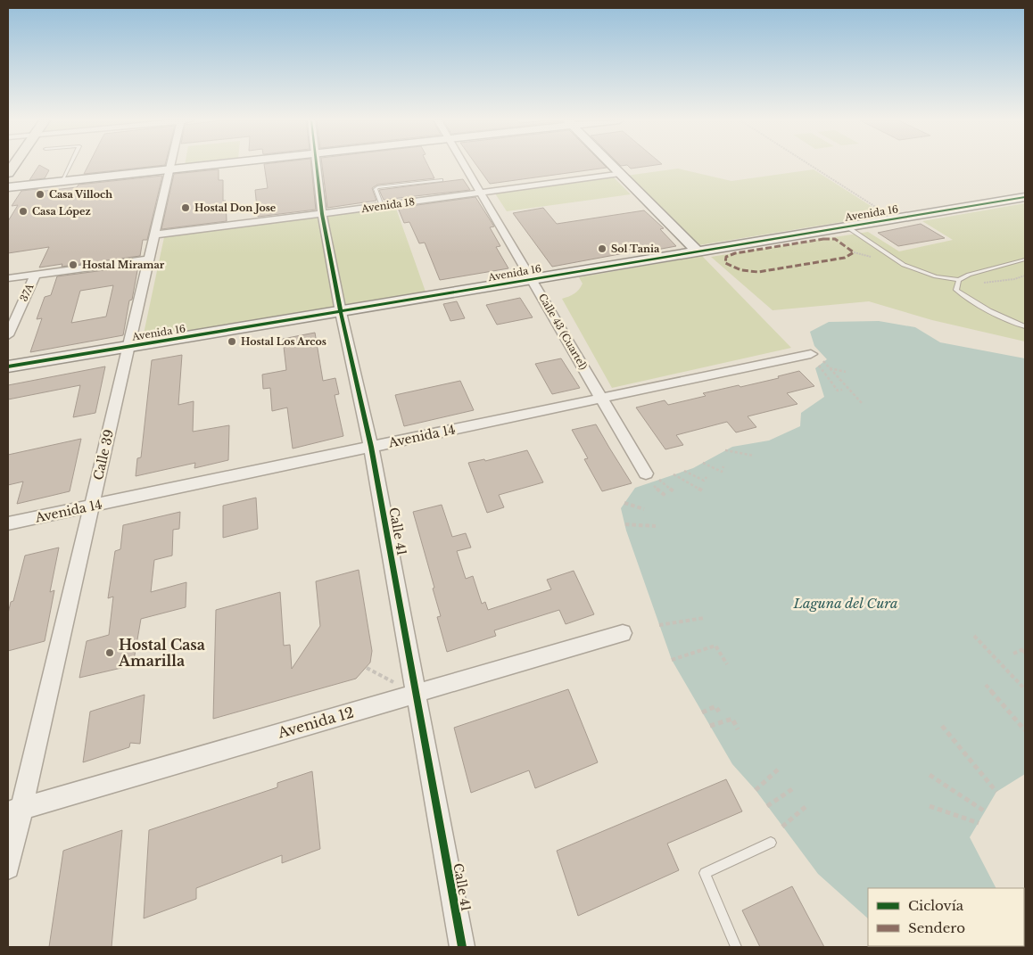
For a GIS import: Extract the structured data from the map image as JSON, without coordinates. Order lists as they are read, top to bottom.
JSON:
{
  "streets": {
    "street": [
      "Avenida 18",
      "Avenida 16",
      "37A",
      "Calle 43 (Cuartel)",
      "Avenida 14",
      "Calle 39",
      "Calle 41",
      "Avenida 12"
    ]
  },
  "crossings": [
    ["Avenida 18", "Calle 43 (Cuartel)"],
    ["Avenida 18", "Calle 39"],
    ["Avenida 18", "Calle 41"],
    ["Avenida 16", "Calle 43 (Cuartel)"],
    ["Avenida 16", "Calle 39"],
    ["Avenida 16", "Calle 41"],
    ["Calle 43 (Cuartel)", "Avenida 14"],
    ["Avenida 14", "Calle 39"],
    ["Avenida 14", "Calle 41"],
    ["Calle 39", "Avenida 12"],
    ["Calle 41", "Avenida 12"]
  ],
  "water": ["Laguna del Cura"],
  "places": [
    "Casa Villoch",
    "Hostal Don Jose",
    "Casa López",
    "Sol Tania",
    "Hostal Miramar",
    "Hostal Los Arcos",
    "Hostal Casa Amarilla"
  ],
  "legend": ["Ciclovía", "Sendero"]
}
